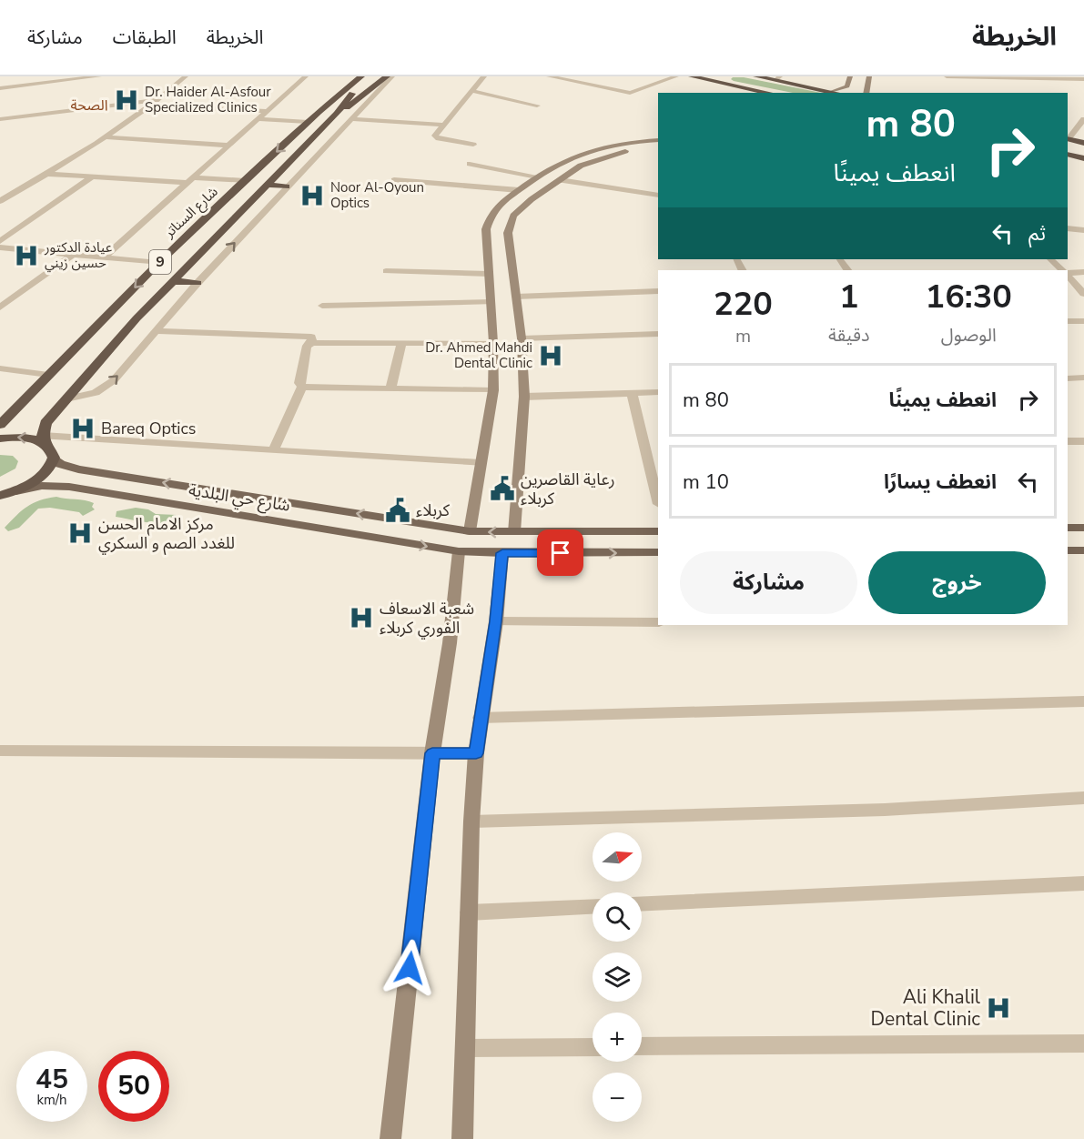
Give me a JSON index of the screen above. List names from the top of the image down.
{
  "streets": {
    "highway": ["شارع السناتر", "9"],
    "main road": ["شارع حي البلدية"]
  },
  "crossings": [
    ["شارع السناتر", "9"]
  ],
  "districts": ["الصحة"],
  "places": {
    "hospital": [
      "Dr. Haider Al-Asfour Specialized Clinics",
      "Noor Al-Oyoun Optics",
      "عيادة الدكتور حسين زيني",
      "Dr. Ahmed Mahdi Dental Clinic",
      "Bareq Optics",
      "مركز الامام الحسن للغدد الصم و السكري",
      "شعبة الاسعاف الفوري كربلاء",
      "Ali Khalil Dental Clinic"
    ],
    "public building": ["رعاية القاصرين كربلاء", "كربلاء"]
  },
  "north": "right",
  "page": {
    "header": "الخريطة",
    "nav": ["الخريطة", "الطبقات", "مشاركة"],
    "turn": ["80 m", "انعطف يمينًا"],
    "then": "ثم",
    "eta": [
      "16:30",
      "الوصول",
      "1",
      "دقيقة",
      "220",
      "m"
    ],
    "list": [
      {
        "name": "انعطف يمينًا",
        "value": "80 m"
      },
      {
        "name": "انعطف يسارًا",
        "value": "10 m"
      }
    ],
    "buttons": ["خروج", "مشاركة"],
    "map_buttons": ["+", "−"],
    "speed": "45 km/h",
    "limit": "50"
  }
}
